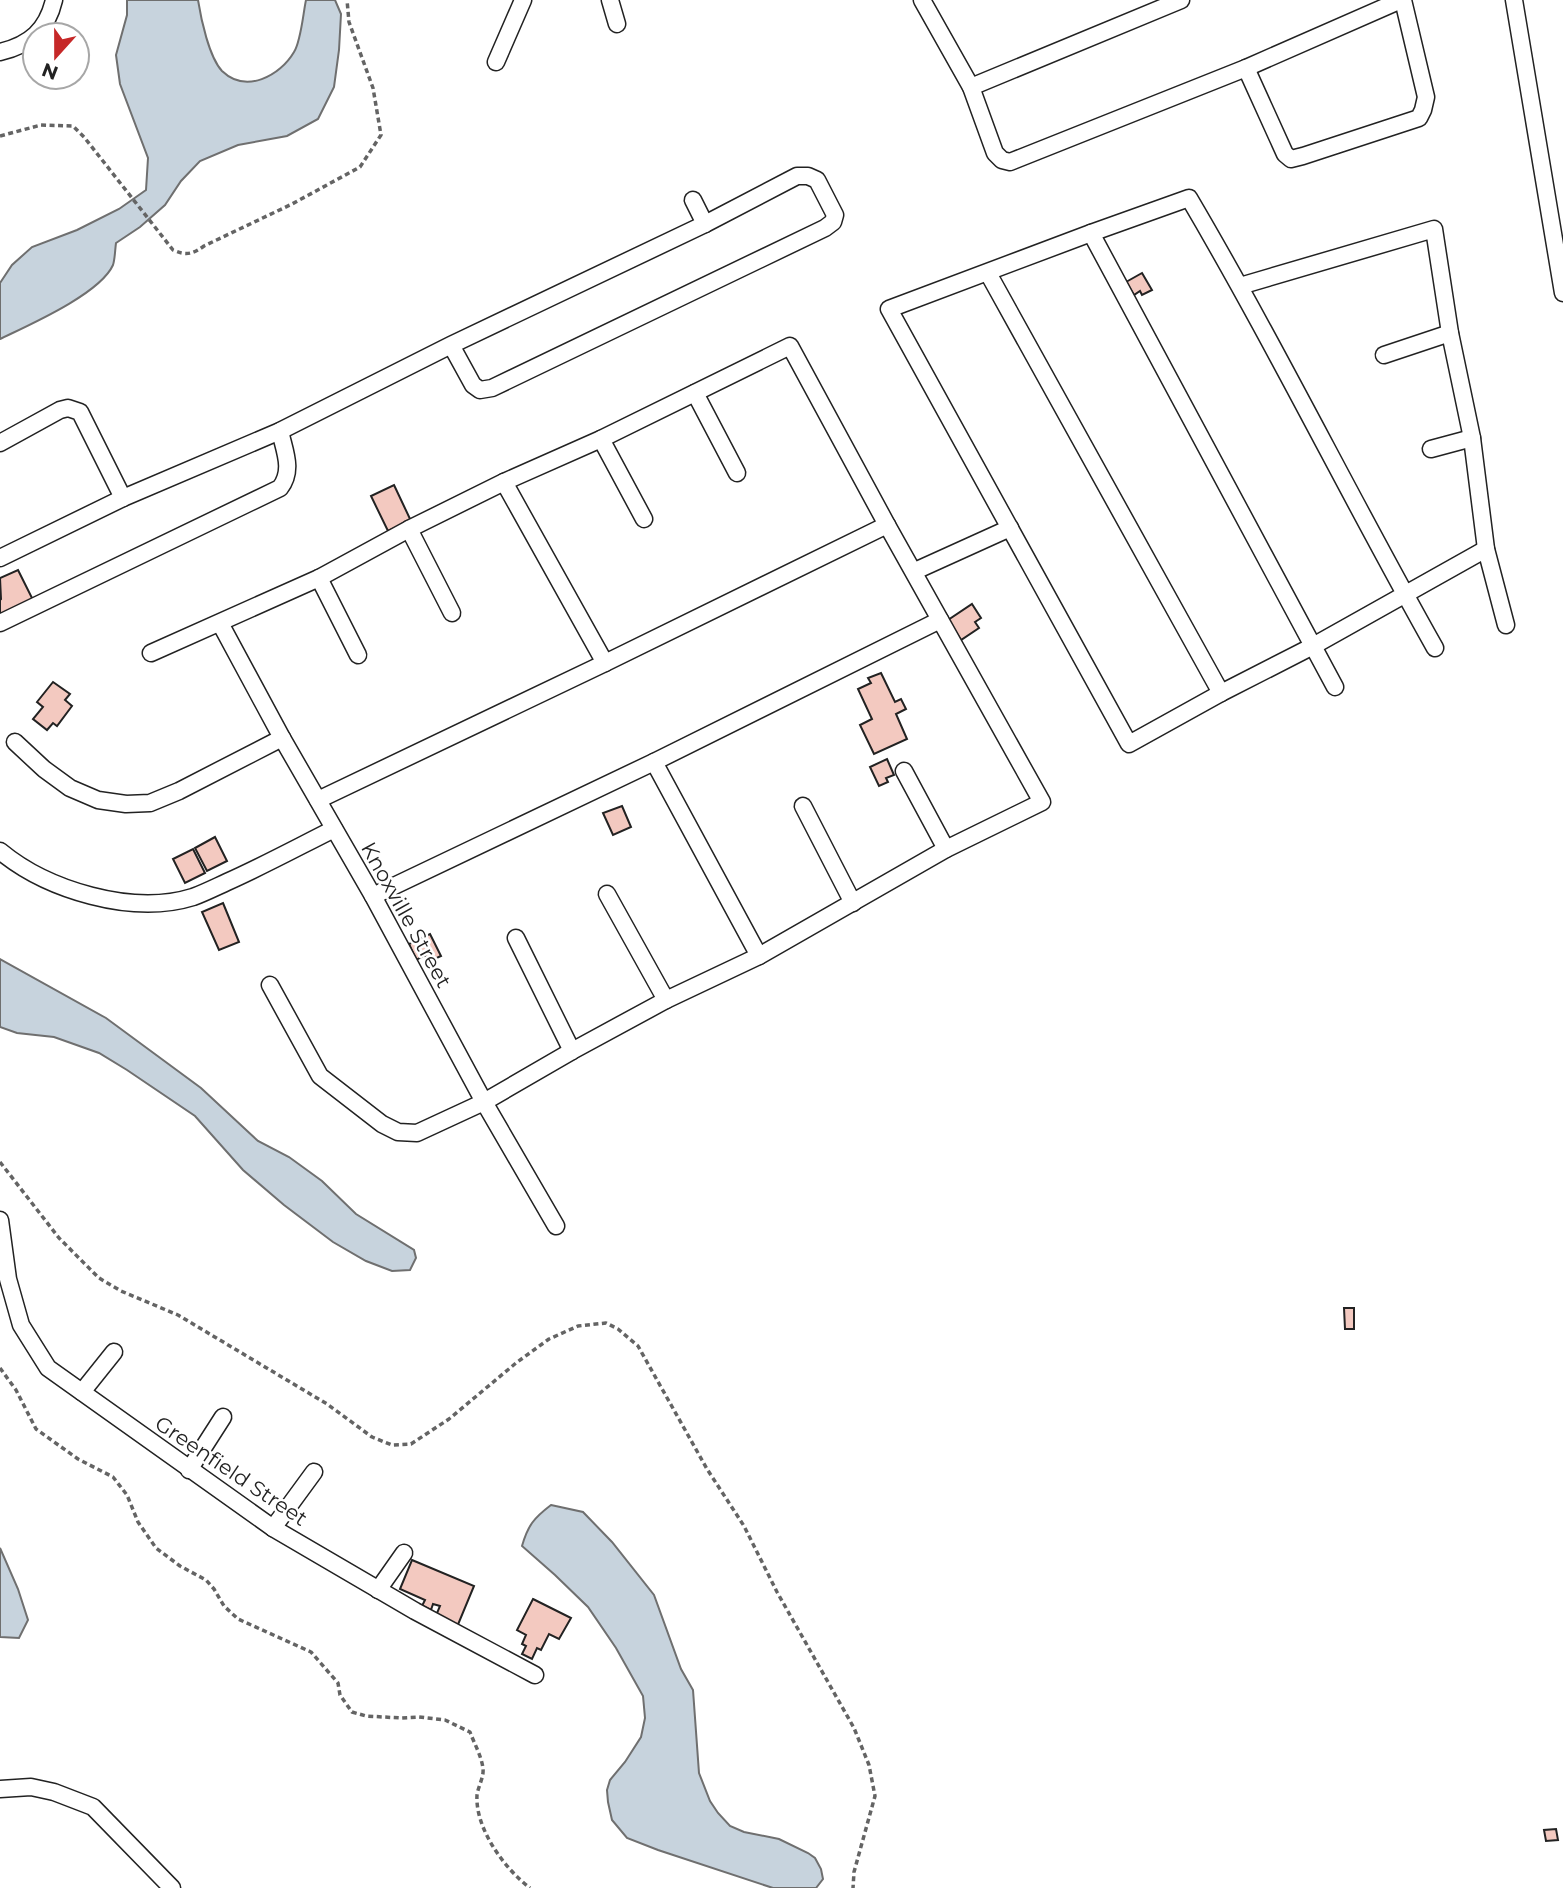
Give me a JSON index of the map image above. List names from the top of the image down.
{
  "streets": {
    "street": ["Knoxville Street", "Greenfield Street"]
  },
  "north": "bottom"
}
